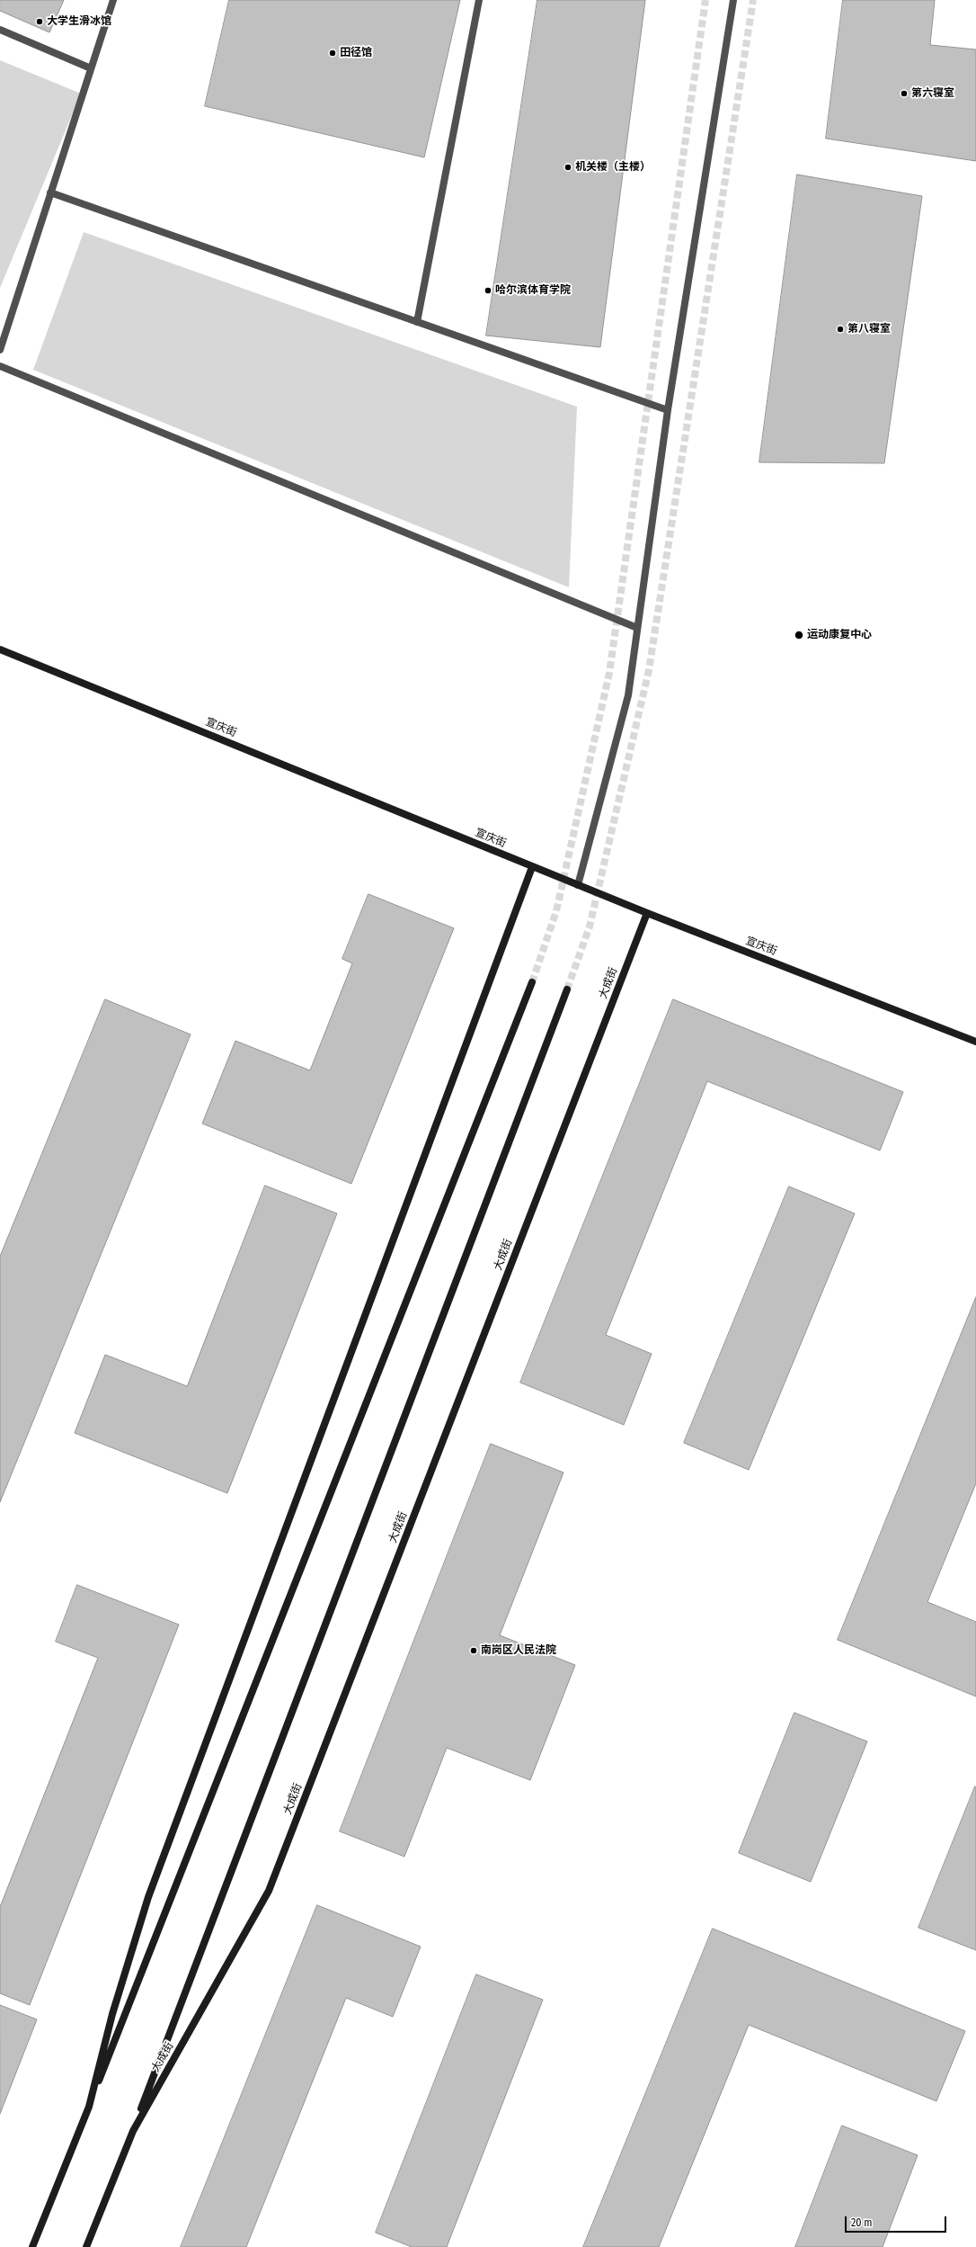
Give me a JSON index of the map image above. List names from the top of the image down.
{
  "streets": {
    "main road": ["宣庆街", "大成街"]
  },
  "crossings": [
    ["宣庆街", "大成街"]
  ],
  "places": [
    "大学生滑冰馆",
    "田径馆",
    "第六寝室",
    "机关楼（主楼）",
    "哈尔滨体育学院",
    "第八寝室",
    "运动康复中心",
    "南岗区人民法院"
  ],
  "scale_bar": "20 m"
}
